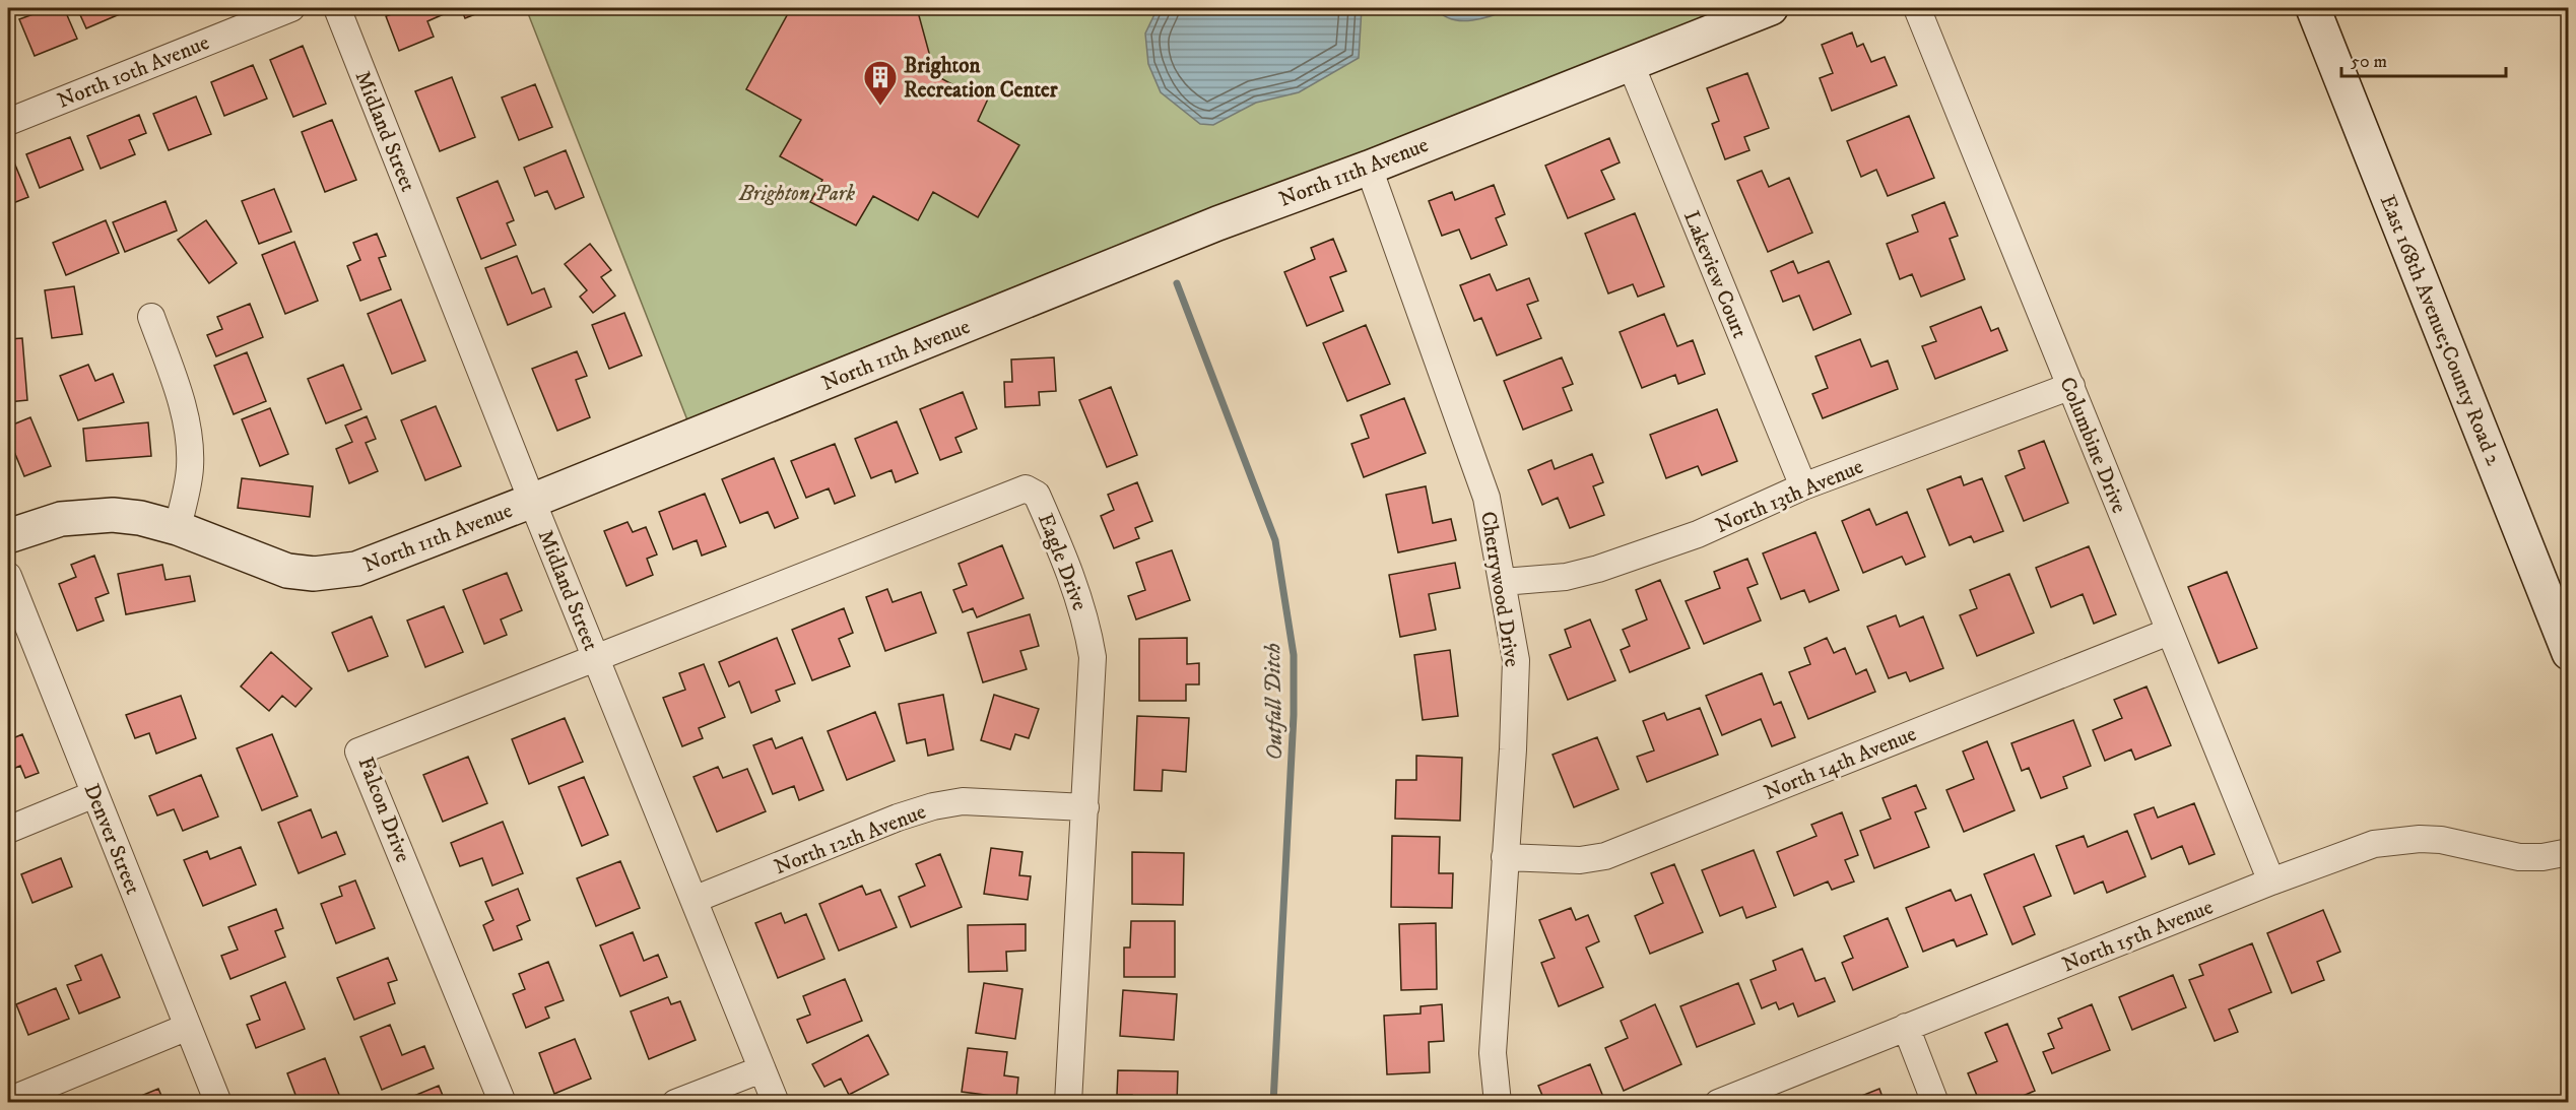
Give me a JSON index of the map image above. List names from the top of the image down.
{
  "streets": {
    "street": [
      "North 10th Avenue",
      "Midland Street",
      "North 11th Avenue",
      "Lakeview Court",
      "East 168th Avenue;County Road 2",
      "Columbine Drive",
      "North 13th Avenue",
      "Eagle Drive",
      "Cherrywood Drive",
      "North 14th Avenue",
      "Falcon Drive",
      "Denver Street",
      "North 12th Avenue",
      "North 15th Avenue"
    ]
  },
  "crossings": [
    ["Midland Street", "North 11th Avenue"],
    ["Midland Street", "Eagle Drive"],
    ["Midland Street", "Falcon Drive"],
    ["Midland Street", "North 12th Avenue"],
    ["North 11th Avenue", "Lakeview Court"],
    ["North 11th Avenue", "Cherrywood Drive"],
    ["Lakeview Court", "North 13th Avenue"],
    ["Columbine Drive", "North 13th Avenue"],
    ["Columbine Drive", "North 14th Avenue"],
    ["Columbine Drive", "North 15th Avenue"],
    ["North 13th Avenue", "Cherrywood Drive"],
    ["Eagle Drive", "Falcon Drive"],
    ["Eagle Drive", "North 12th Avenue"],
    ["Cherrywood Drive", "North 14th Avenue"]
  ],
  "water": ["Outfall Ditch"],
  "parks": ["Brighton Park"],
  "places": {
    "building": ["Brighton Recreation Center"]
  },
  "scale_bar": "50 m"
}
